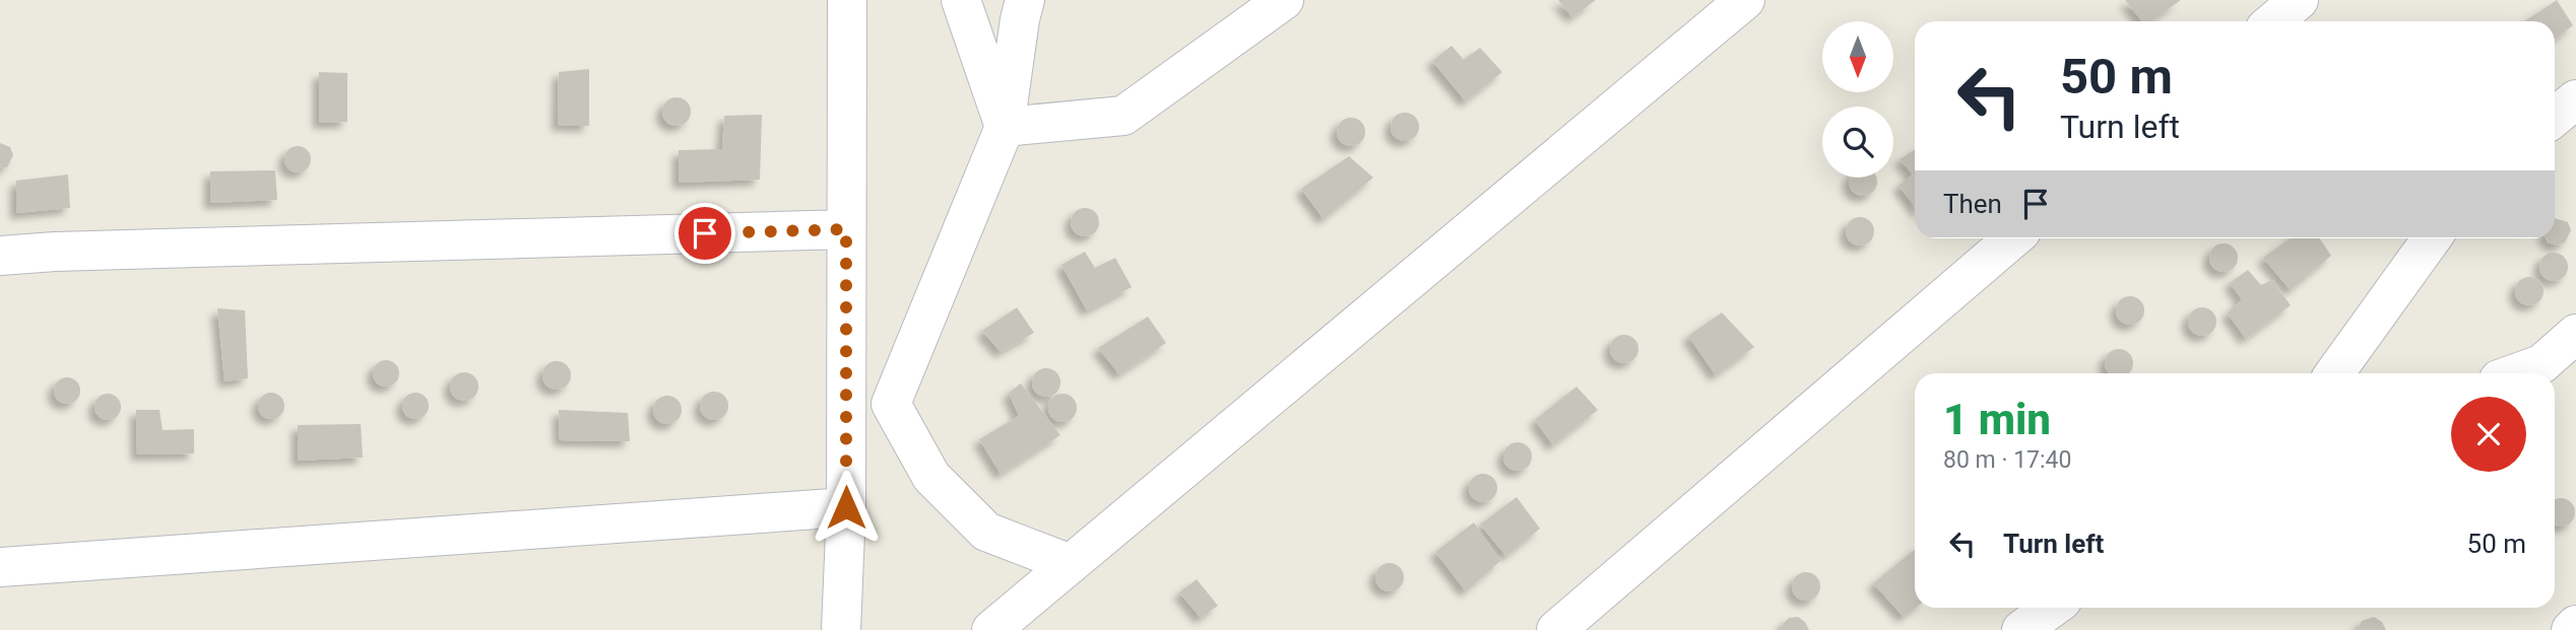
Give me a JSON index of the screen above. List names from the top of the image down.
{
  "north": "bottom",
  "page": {
    "turn": ["50 m", "Turn left"],
    "then": "Then",
    "heading": ["1 min", "80 m · 17:40"],
    "list": [
      {
        "name": "Turn left",
        "value": "50 m"
      }
    ]
  }
}
